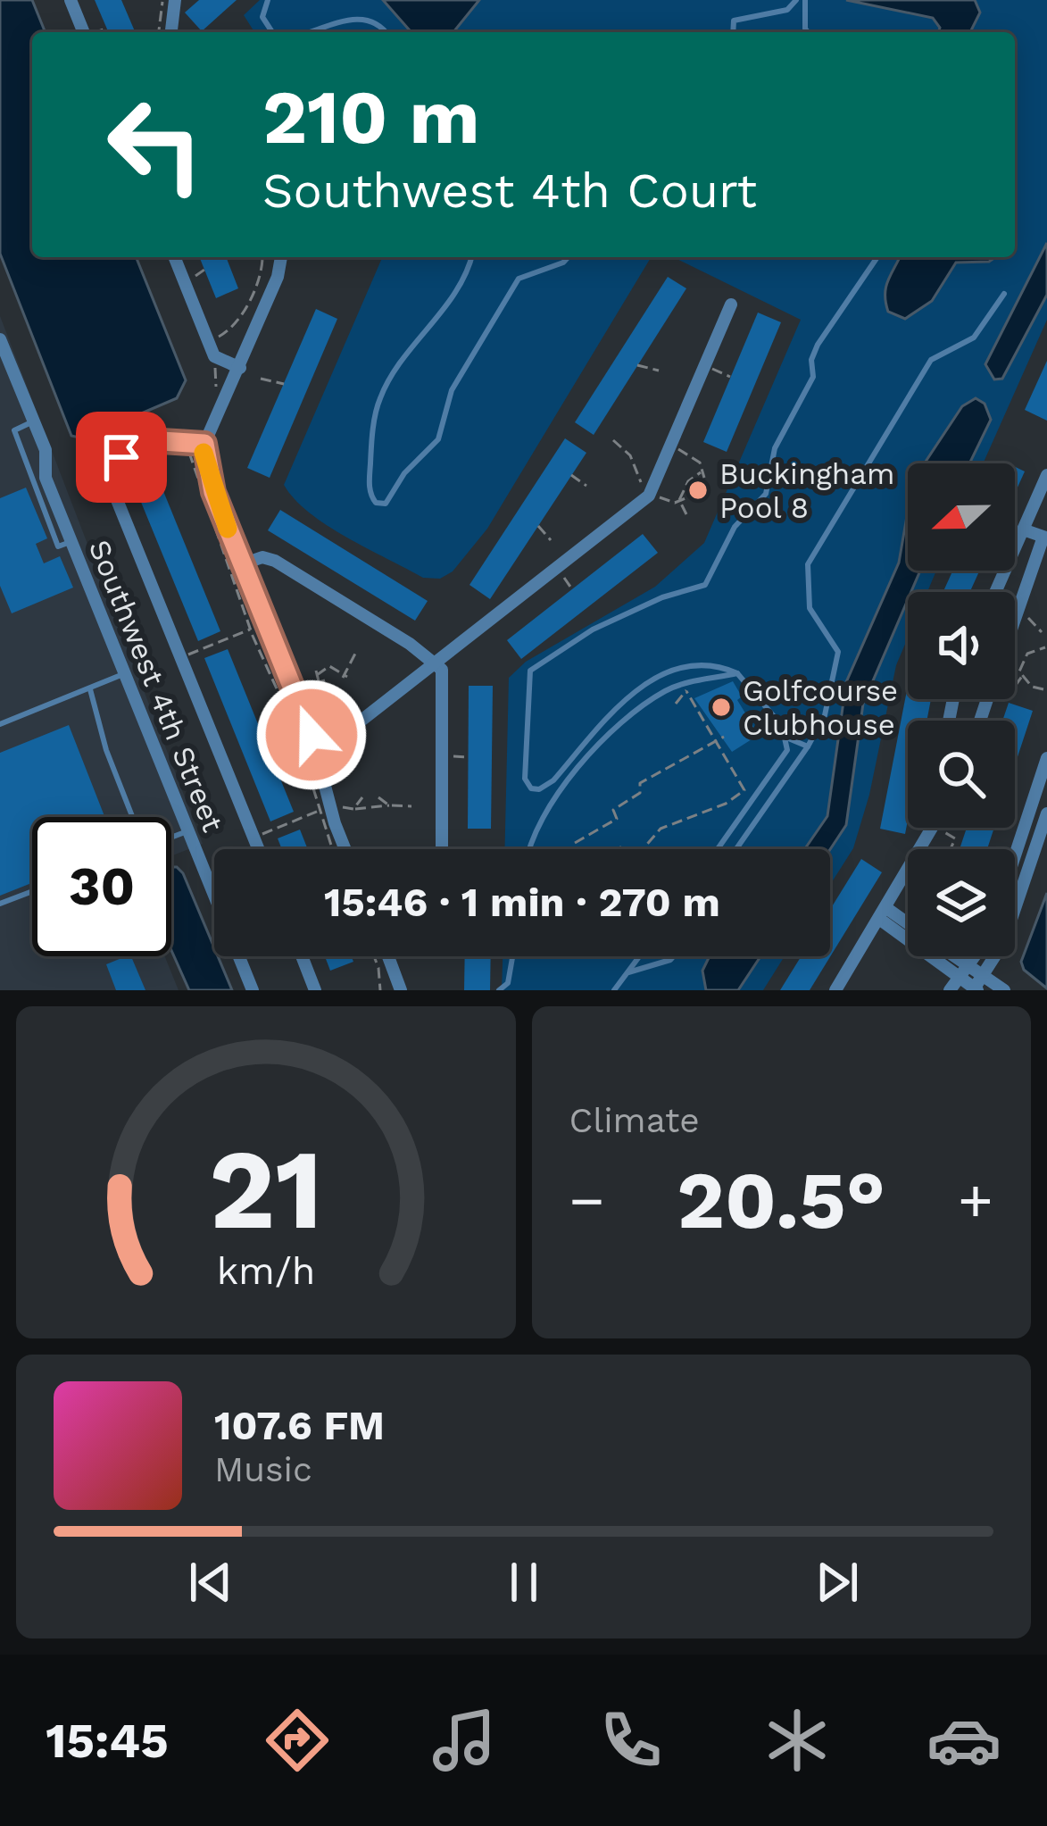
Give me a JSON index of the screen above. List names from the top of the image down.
{
  "streets": {
    "street": ["Southwest 4th Street"]
  },
  "places": ["Buckingham Pool 8", "Golfcourse Clubhouse"],
  "north": "left",
  "page": {
    "turn": ["210 m", "Southwest 4th Court"],
    "limit": "30",
    "trip": "15:46 · 1 min · 270 m",
    "tile": "Climate",
    "heat": ["−", "20.5°", "+"],
    "song": ["107.6 FM", "Music"],
    "tabs": "15:45",
    "gauge": ["21", "km/h"]
  }
}
